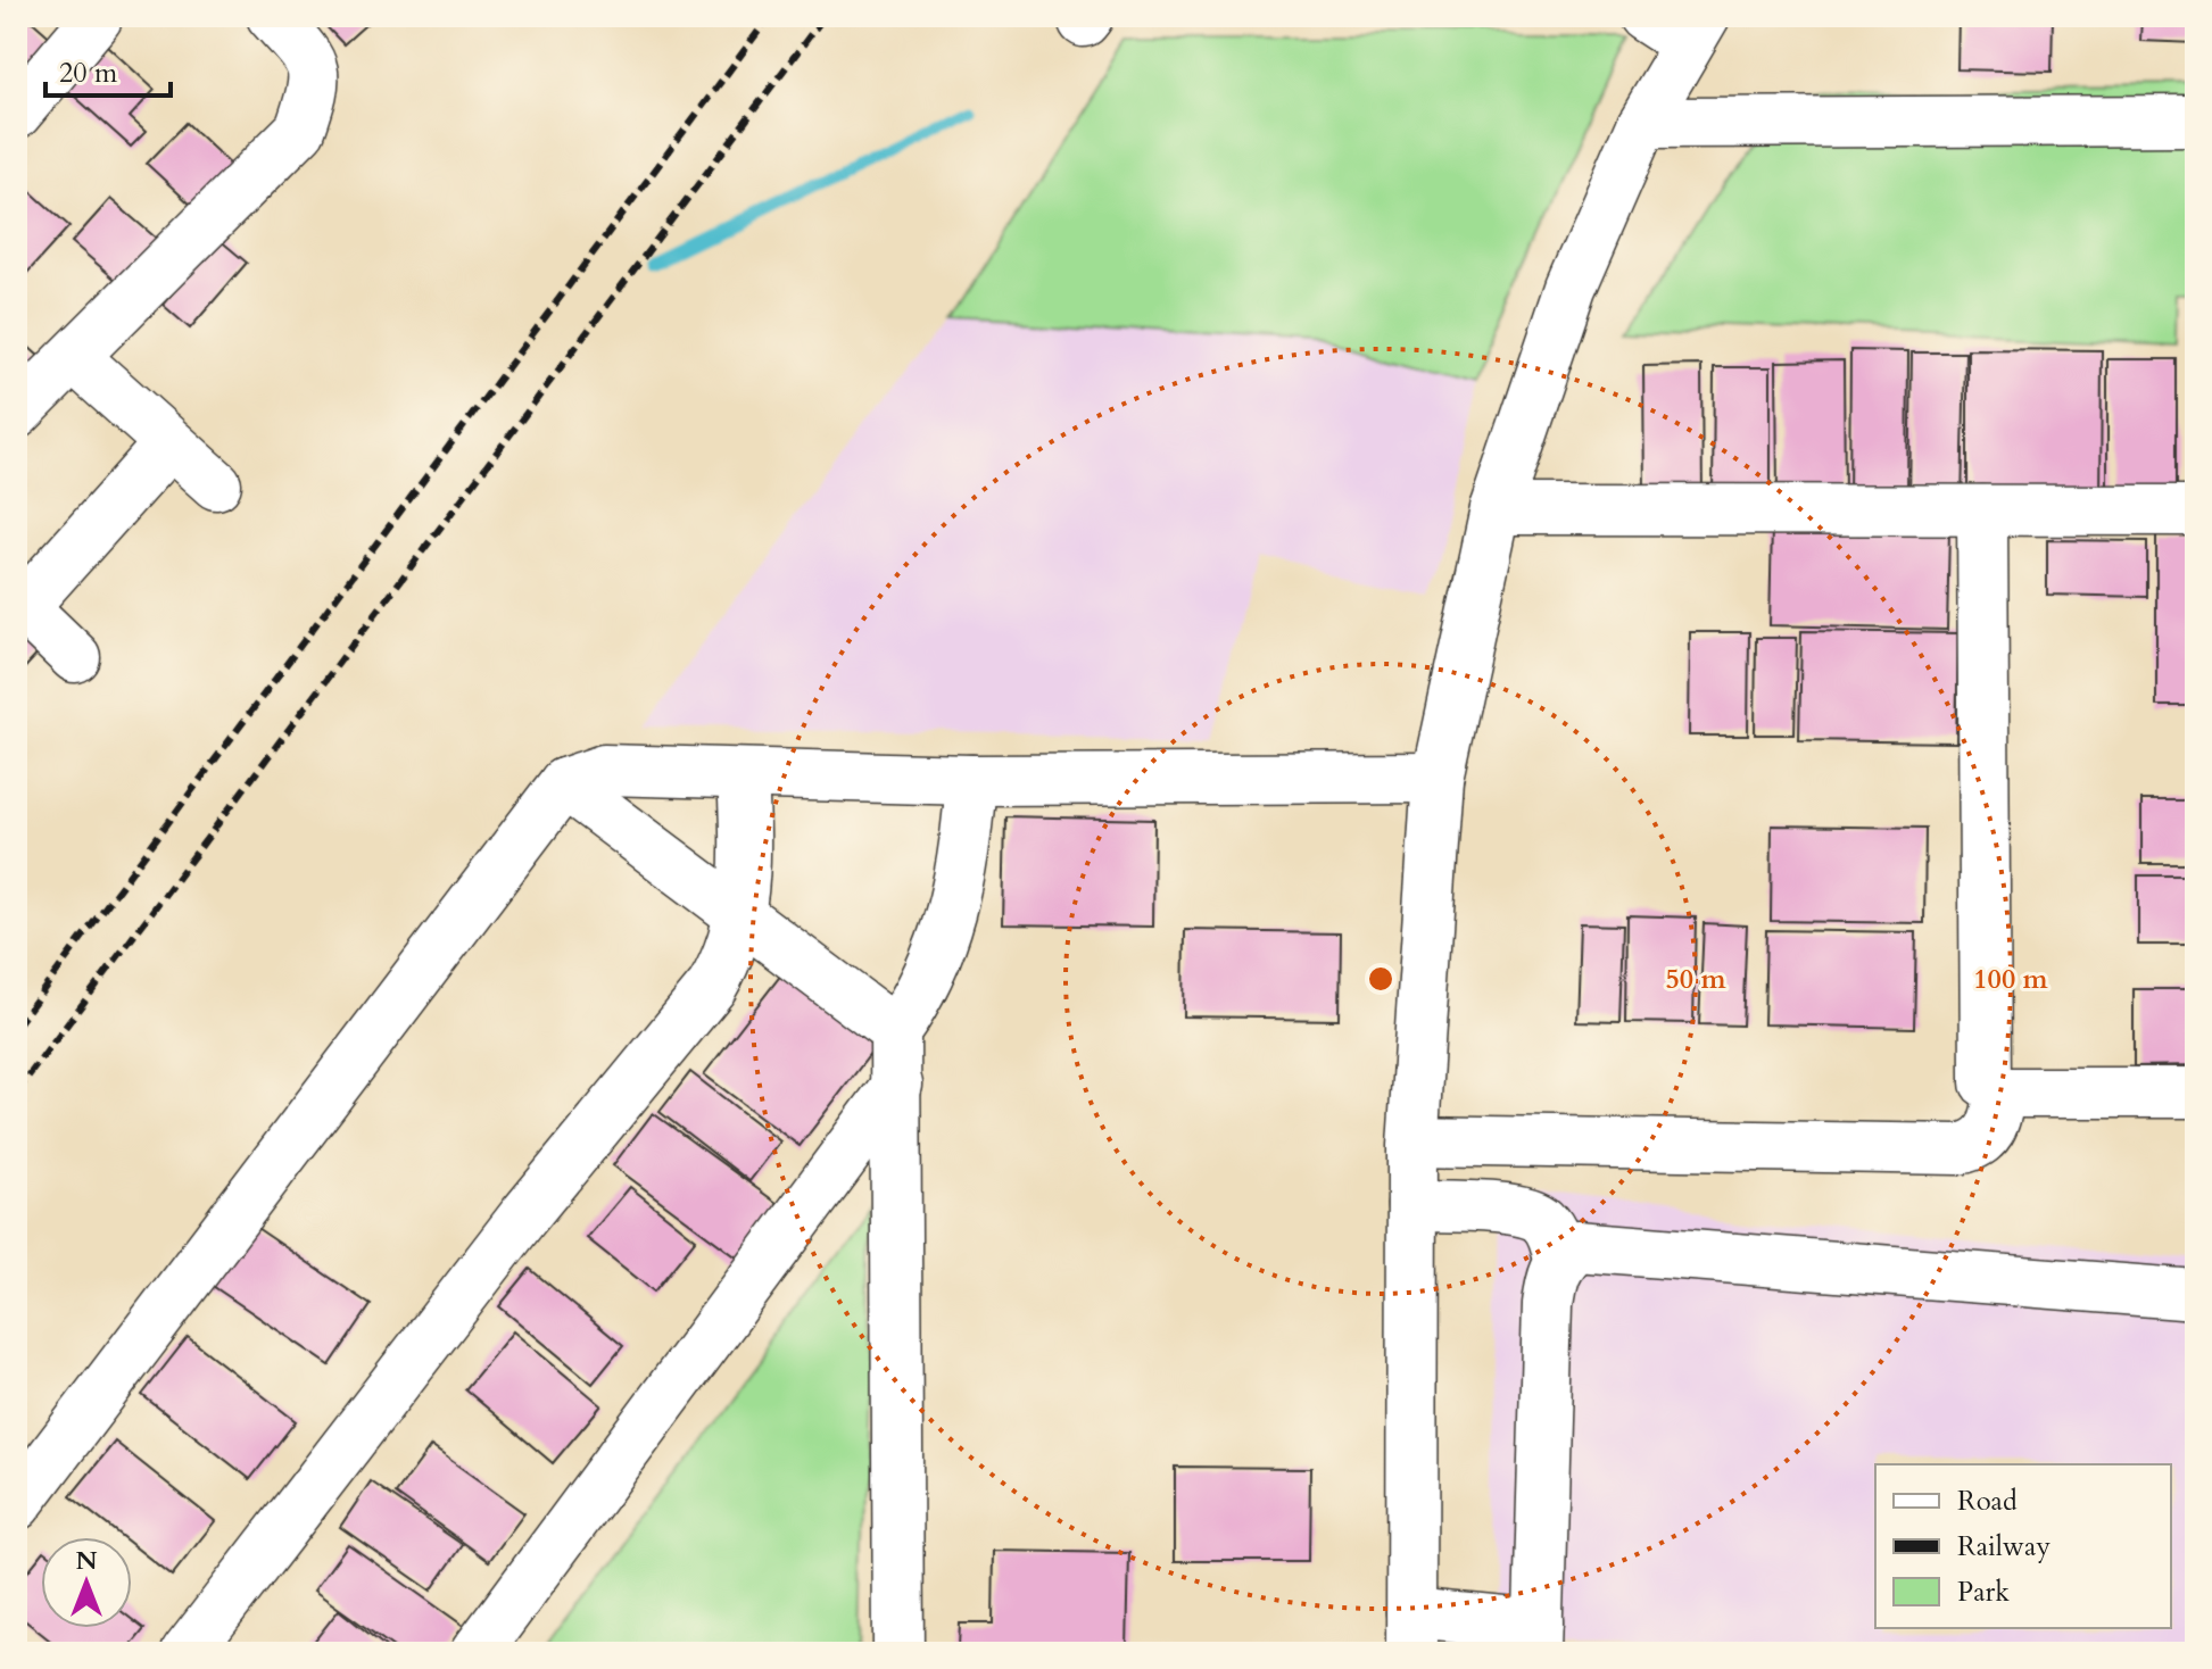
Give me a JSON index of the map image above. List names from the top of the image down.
{
  "legend": ["Road", "Railway", "Park"],
  "scale_bar": "20 m",
  "north": "top",
  "rings": ["50 m", "100 m"]
}
